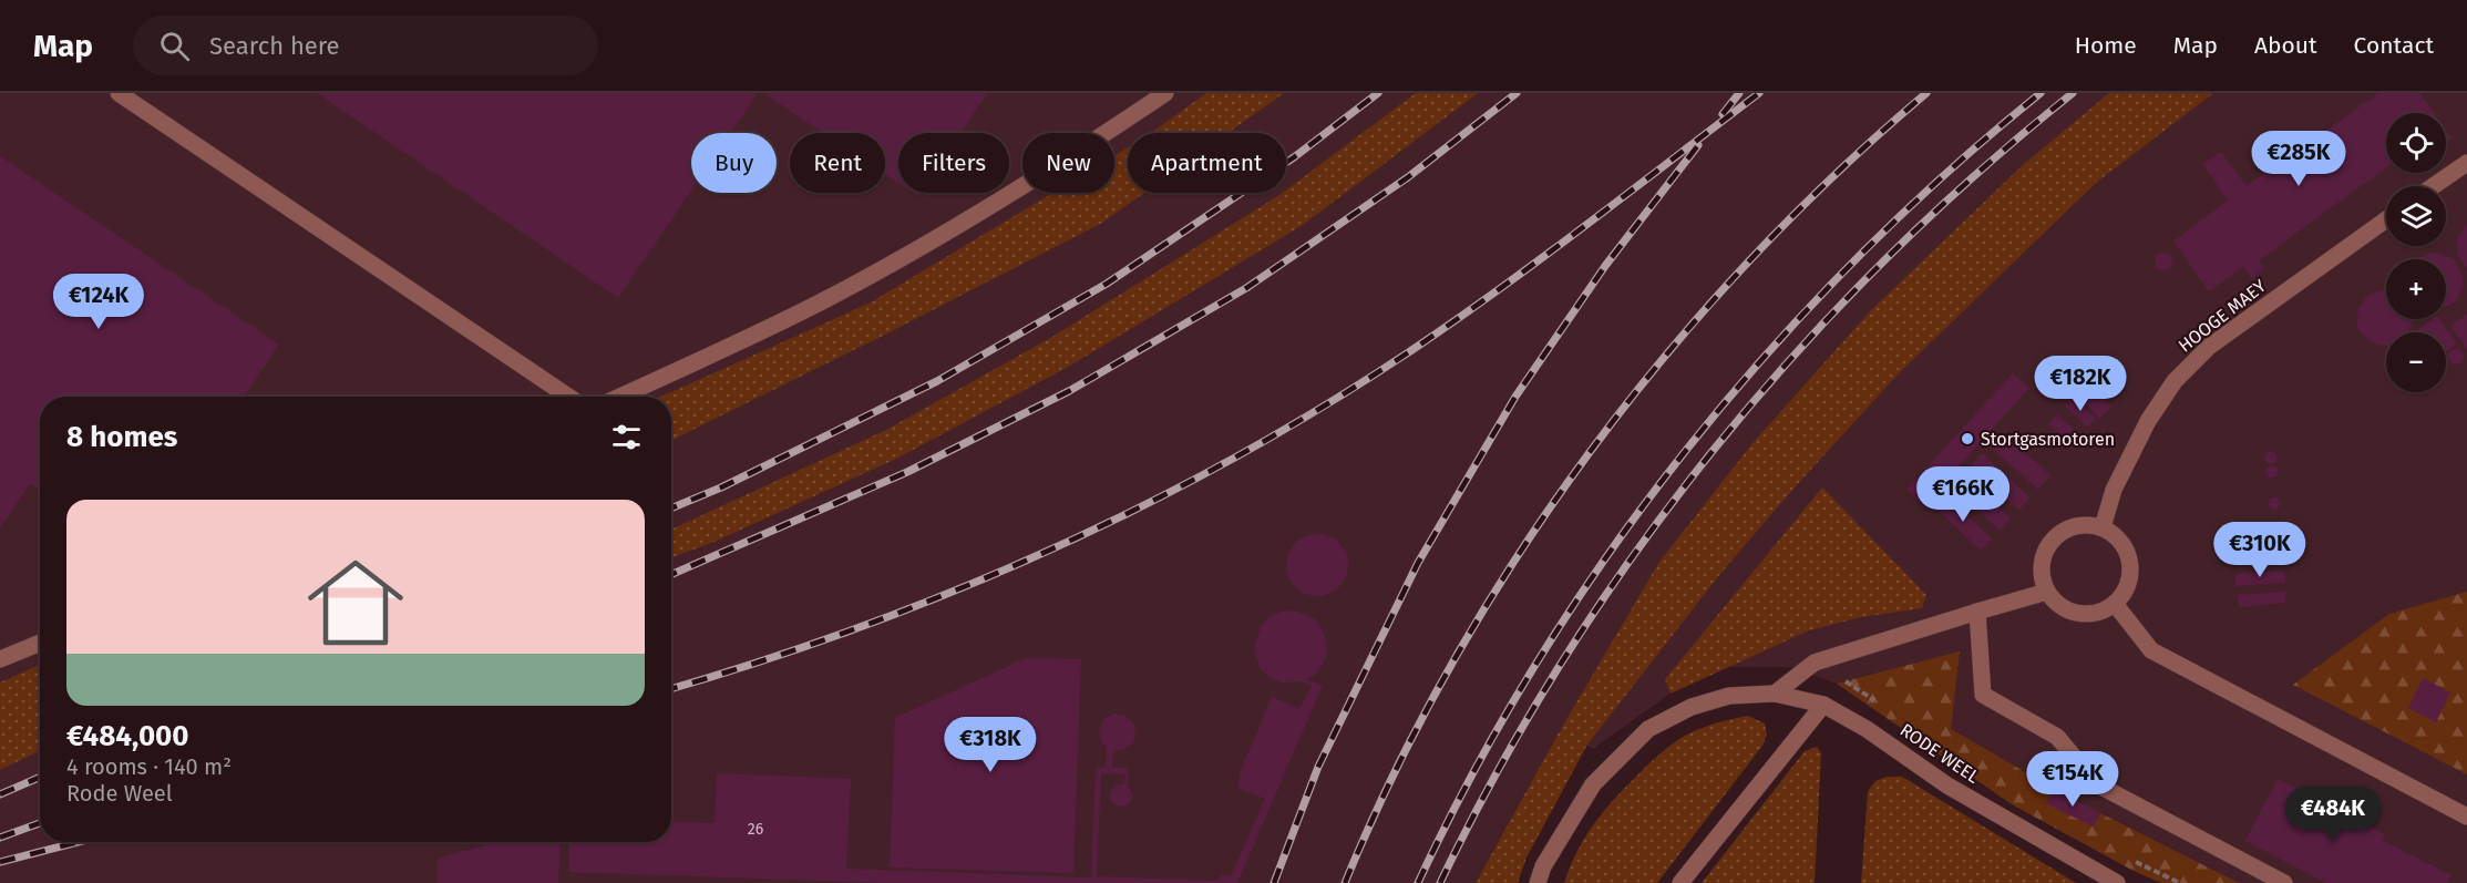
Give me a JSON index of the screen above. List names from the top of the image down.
{
  "streets": {
    "street": ["HOOGE MAEY", "RODE WEEL"]
  },
  "places": ["Stortgasmotoren"],
  "house_numbers": ["26"],
  "page": {
    "header": "Map",
    "search": "Search here",
    "nav": [
      "Home",
      "Map",
      "About",
      "Contact"
    ],
    "map_buttons": ["+", "−"],
    "price": [
      "€285K",
      "€124K",
      "€182K",
      "€166K",
      "€310K",
      "€318K",
      "€154K",
      "€484K"
    ],
    "chip": [
      "Buy",
      "Rent",
      "Filters",
      "New",
      "Apartment"
    ],
    "heading": "8 homes",
    "list": [
      {
        "name": "€484,000",
        "note": "4 rooms · 140 m² · Rode Weel"
      }
    ]
  }
}
